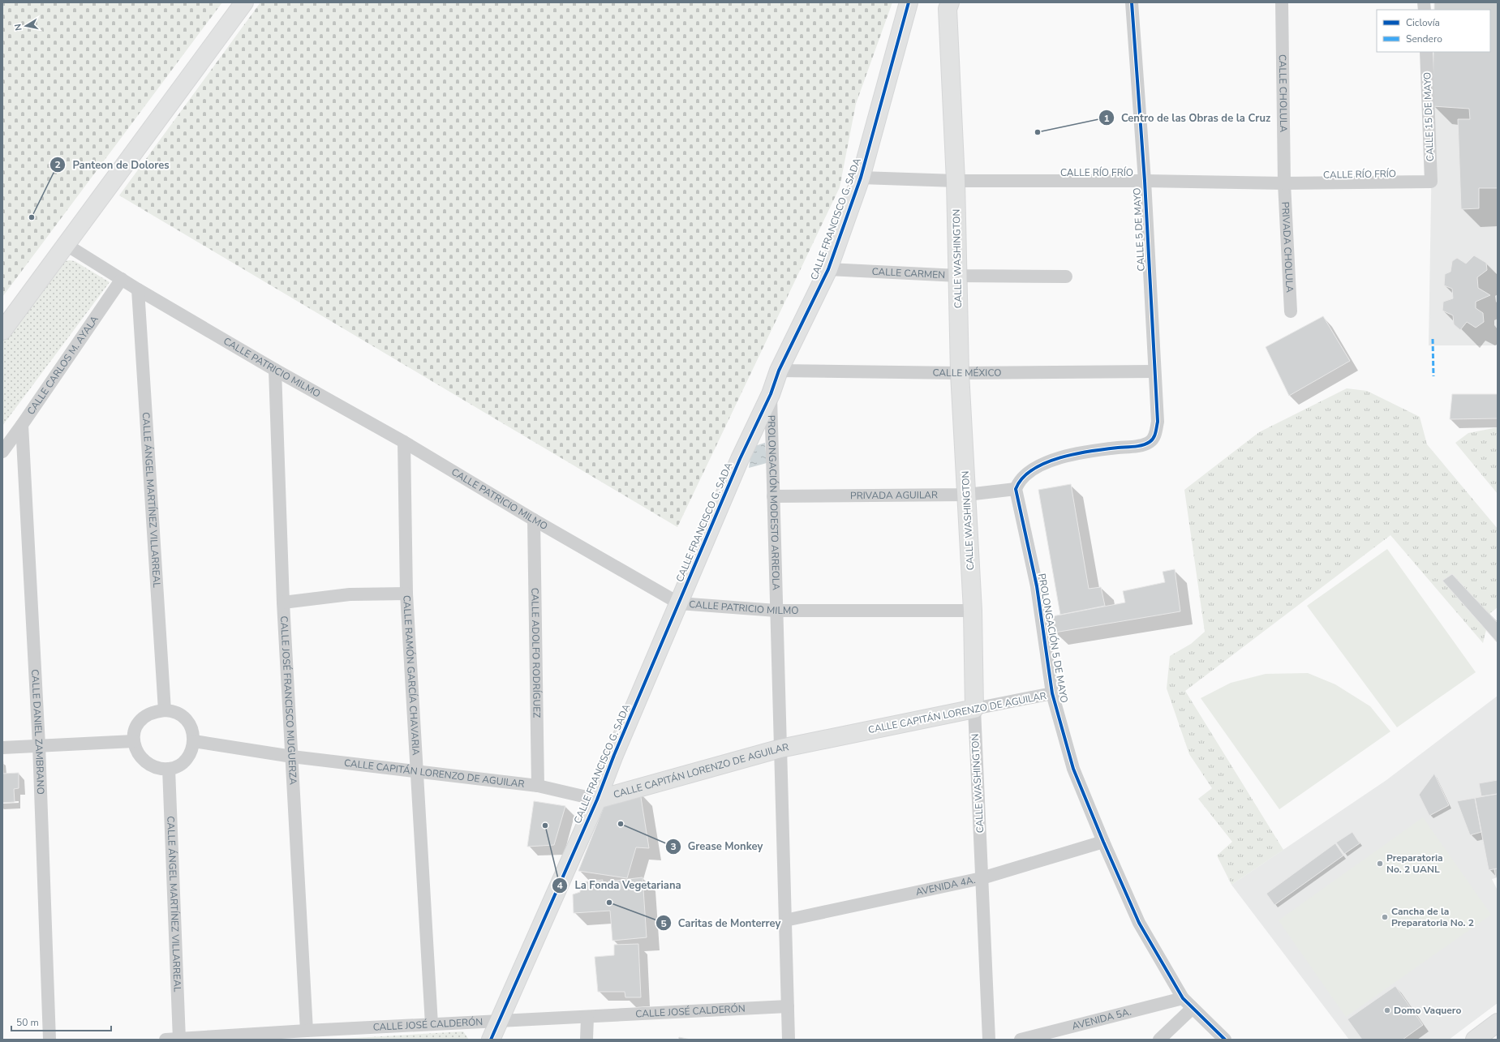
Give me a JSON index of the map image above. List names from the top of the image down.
{
  "streets": {
    "street": [
      "CALLE CHOLULA",
      "CALLE 15 DE MAYO",
      "CALLE RÍO FRÍO",
      "CALLE FRANCISCO G. SADA",
      "CALLE 5 DE MAYO",
      "PRIVADA CHOLULA",
      "CALLE WASHINGTON",
      "CALLE CARMEN",
      "CALLE CARLOS M. AYALA",
      "CALLE PATRICIO MILMO",
      "CALLE MÉXICO",
      "PRIVADA AGUILAR",
      "CALLE ÁNGEL MARTÍNEZ VILLARREAL",
      "PROLONGACIÓN MODESTO ARREOLA",
      "PROLONGACIÓN 5 DE MAYO",
      "CALLE ADOLFO RODRÍGUEZ",
      "CALLE RAMÓN GARCÍA CHAVARIA",
      "CALLE JOSÉ FRANCISCO MUGUERZA",
      "CALLE CAPITÁN LORENZO DE AGUILAR",
      "CALLE DANIEL ZAMBRANO",
      "AVENIDA 4A.",
      "CALLE JOSÉ CALDERÓN",
      "AVENIDA 5A."
    ]
  },
  "crossings": [
    ["CALLE CHOLULA", "CALLE RÍO FRÍO"],
    ["CALLE CHOLULA", "PRIVADA CHOLULA"],
    ["CALLE 15 DE MAYO", "CALLE RÍO FRÍO"],
    ["CALLE RÍO FRÍO", "CALLE FRANCISCO G. SADA"],
    ["CALLE RÍO FRÍO", "CALLE 5 DE MAYO"],
    ["CALLE RÍO FRÍO", "PRIVADA CHOLULA"],
    ["CALLE RÍO FRÍO", "CALLE WASHINGTON"],
    ["CALLE FRANCISCO G. SADA", "CALLE CARMEN"],
    ["CALLE FRANCISCO G. SADA", "CALLE PATRICIO MILMO"],
    ["CALLE FRANCISCO G. SADA", "CALLE MÉXICO"],
    ["CALLE FRANCISCO G. SADA", "PROLONGACIÓN MODESTO ARREOLA"],
    ["CALLE FRANCISCO G. SADA", "CALLE CAPITÁN LORENZO DE AGUILAR"],
    ["CALLE FRANCISCO G. SADA", "CALLE JOSÉ CALDERÓN"],
    ["CALLE 5 DE MAYO", "CALLE MÉXICO"],
    ["CALLE 5 DE MAYO", "PRIVADA AGUILAR"],
    ["CALLE 5 DE MAYO", "PROLONGACIÓN 5 DE MAYO"],
    ["CALLE WASHINGTON", "CALLE CARMEN"],
    ["CALLE WASHINGTON", "CALLE PATRICIO MILMO"],
    ["CALLE WASHINGTON", "CALLE MÉXICO"],
    ["CALLE WASHINGTON", "PRIVADA AGUILAR"],
    ["CALLE WASHINGTON", "CALLE CAPITÁN LORENZO DE AGUILAR"],
    ["CALLE WASHINGTON", "AVENIDA 4A."],
    ["CALLE CARLOS M. AYALA", "CALLE PATRICIO MILMO"],
    ["CALLE CARLOS M. AYALA", "CALLE DANIEL ZAMBRANO"],
    ["CALLE PATRICIO MILMO", "CALLE ÁNGEL MARTÍNEZ VILLARREAL"],
    ["CALLE PATRICIO MILMO", "PROLONGACIÓN MODESTO ARREOLA"],
    ["CALLE PATRICIO MILMO", "CALLE ADOLFO RODRÍGUEZ"],
    ["CALLE PATRICIO MILMO", "CALLE RAMÓN GARCÍA CHAVARIA"],
    ["CALLE PATRICIO MILMO", "CALLE JOSÉ FRANCISCO MUGUERZA"],
    ["PRIVADA AGUILAR", "PROLONGACIÓN MODESTO ARREOLA"],
    ["PRIVADA AGUILAR", "PROLONGACIÓN 5 DE MAYO"],
    ["CALLE ÁNGEL MARTÍNEZ VILLARREAL", "CALLE CAPITÁN LORENZO DE AGUILAR"],
    ["CALLE ÁNGEL MARTÍNEZ VILLARREAL", "CALLE JOSÉ CALDERÓN"],
    ["PROLONGACIÓN MODESTO ARREOLA", "CALLE CAPITÁN LORENZO DE AGUILAR"],
    ["PROLONGACIÓN MODESTO ARREOLA", "AVENIDA 4A."],
    ["PROLONGACIÓN MODESTO ARREOLA", "CALLE JOSÉ CALDERÓN"],
    ["PROLONGACIÓN 5 DE MAYO", "CALLE CAPITÁN LORENZO DE AGUILAR"],
    ["PROLONGACIÓN 5 DE MAYO", "AVENIDA 4A."],
    ["PROLONGACIÓN 5 DE MAYO", "AVENIDA 5A."],
    ["CALLE ADOLFO RODRÍGUEZ", "CALLE CAPITÁN LORENZO DE AGUILAR"],
    ["CALLE RAMÓN GARCÍA CHAVARIA", "CALLE CAPITÁN LORENZO DE AGUILAR"],
    ["CALLE RAMÓN GARCÍA CHAVARIA", "CALLE JOSÉ CALDERÓN"],
    ["CALLE JOSÉ FRANCISCO MUGUERZA", "CALLE CAPITÁN LORENZO DE AGUILAR"],
    ["CALLE JOSÉ FRANCISCO MUGUERZA", "CALLE JOSÉ CALDERÓN"]
  ],
  "places": [
    "Centro de las Obras de la Cruz",
    "Panteon de Dolores",
    "Grease Monkey",
    "La Fonda Vegetariana",
    "Preparatoria No. 2 UANL",
    "Caritas de Monterrey",
    "Cancha de la Preparatoria No. 2",
    "Domo Vaquero"
  ],
  "legend": ["Ciclovía", "Sendero"],
  "scale_bar": "50 m",
  "north": "left"
}
